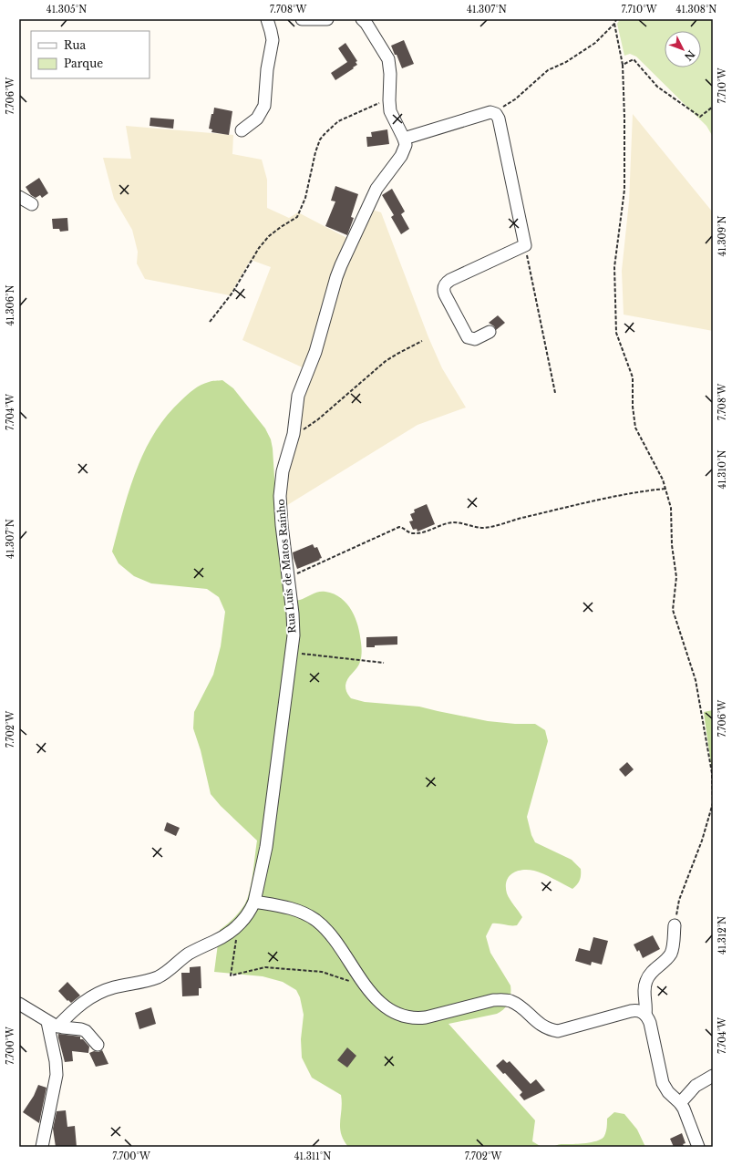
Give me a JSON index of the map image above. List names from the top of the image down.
{
  "streets": {
    "street": ["Rua Luís de Matos Raínho"]
  },
  "legend": ["Rua", "Parque"],
  "north": "bottom right",
  "coordinates": [
    "41.305°N",
    "7.708°W",
    "41.307°N",
    "7.710°W",
    "41.308°N",
    "7.706°W",
    "41.309°N",
    "41.306°N",
    "7.704°W",
    "41.310°N",
    "7.702°W",
    "41.312°N",
    "7.700°W",
    "41.311°N"
  ]
}
